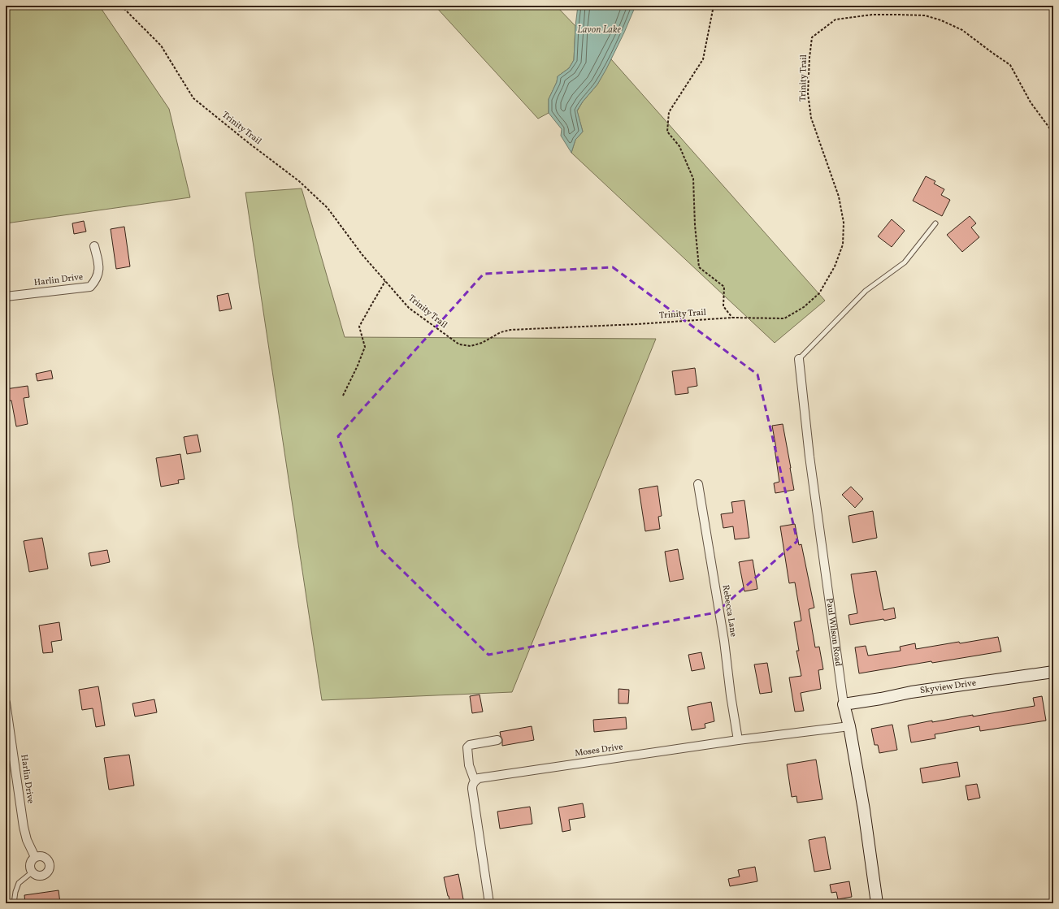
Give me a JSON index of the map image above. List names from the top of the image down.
{
  "streets": {
    "street": [
      "Harlin Drive",
      "Rebecca Lane",
      "Paul Wilson Road",
      "Skyview Drive",
      "Moses Drive"
    ],
    "path": ["Trinity Trail"]
  },
  "crossings": [
    ["Rebecca Lane", "Moses Drive"],
    ["Paul Wilson Road", "Skyview Drive"],
    ["Paul Wilson Road", "Moses Drive"]
  ],
  "water": ["Lavon Lake"]
}
